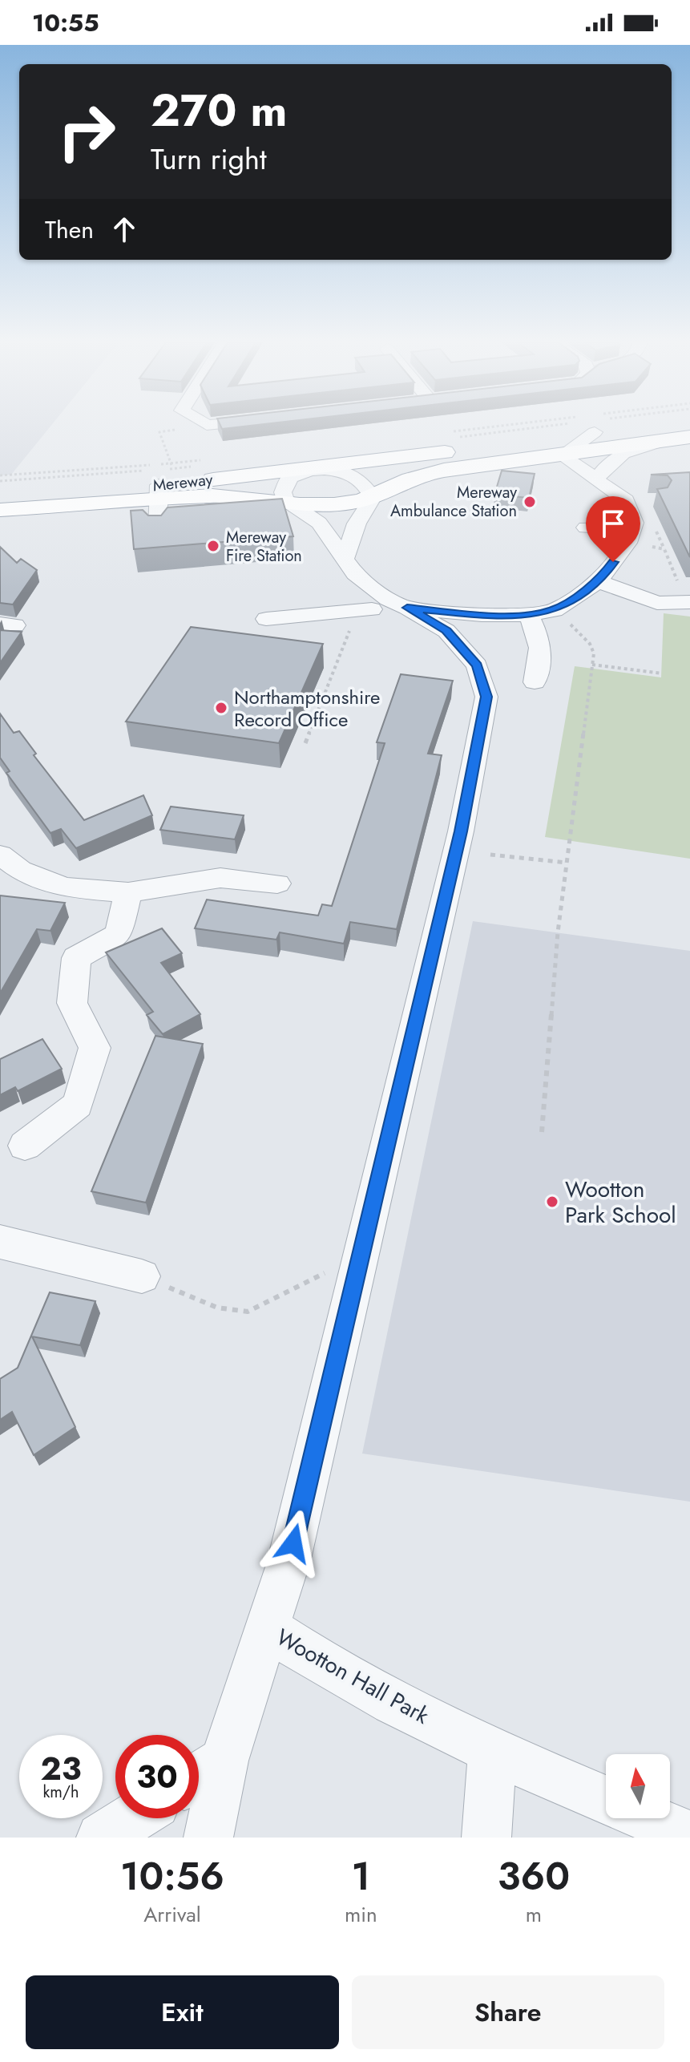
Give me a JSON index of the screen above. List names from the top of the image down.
{
  "streets": {
    "highway": ["Mereway"],
    "street": ["Wootton Hall Park"]
  },
  "crossings": [
    ["Mereway", "Wootton Hall Park"]
  ],
  "places": [
    "Mereway Ambulance Station",
    "Mereway Fire Station",
    "Northamptonshire Record Office",
    "Wootton Park School"
  ],
  "north": "top",
  "page": {
    "status": "10:55",
    "turn": ["270 m", "Turn right"],
    "then": "Then",
    "speed": "23 km/h",
    "limit": "30",
    "eta": [
      "10:56",
      "Arrival",
      "1",
      "min",
      "360",
      "m"
    ],
    "buttons": ["Exit", "Share"]
  }
}
